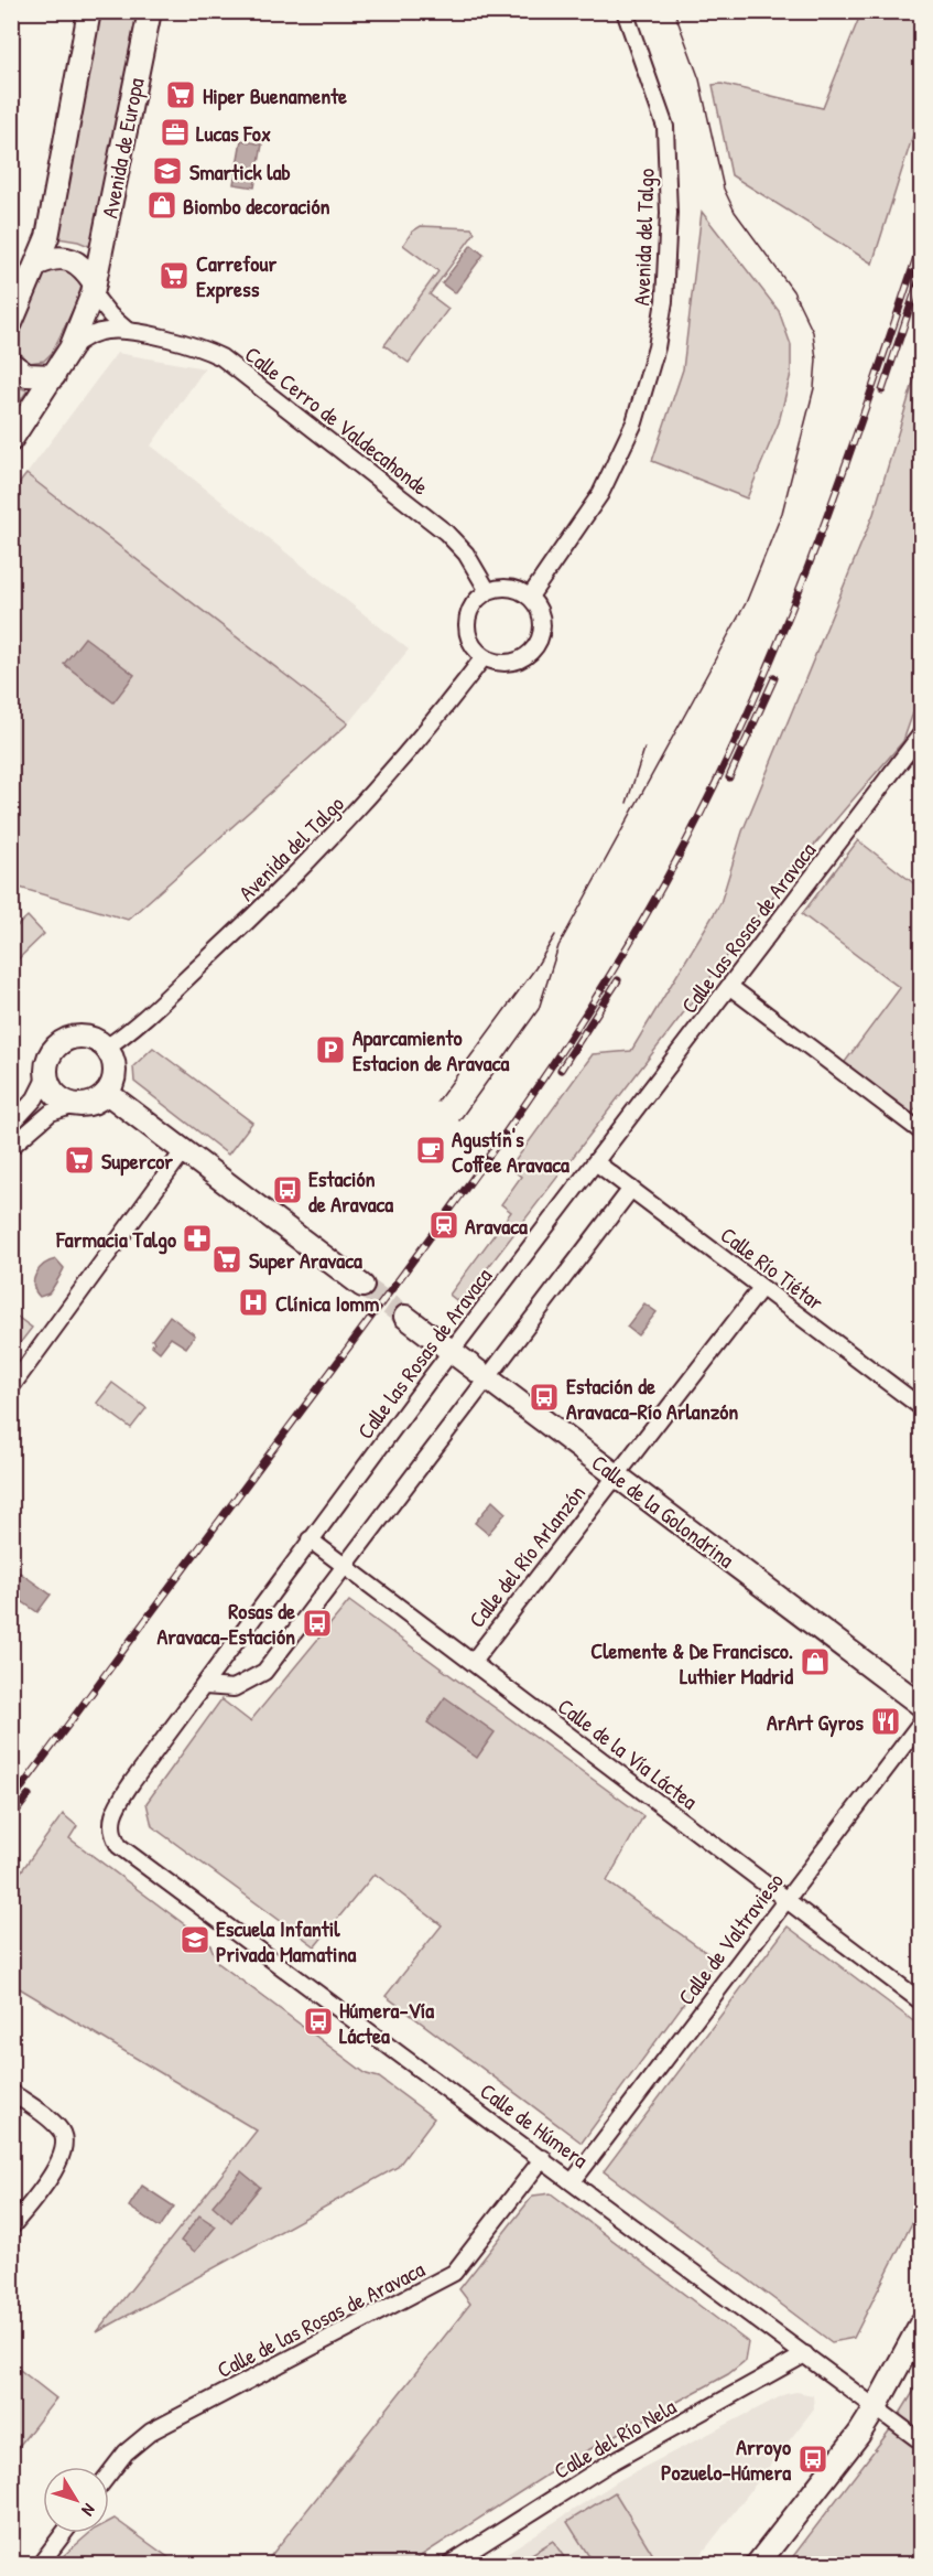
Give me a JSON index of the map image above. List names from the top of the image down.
{
  "streets": {
    "street": [
      "Avenida de Europa",
      "Avenida del Talgo",
      "Calle Cerro de Valdecahonde",
      "Calle las Rosas de Aravaca",
      "Calle Río Tiétar",
      "Calle de la Golondrina",
      "Calle del Río Arlanzón",
      "Calle de la Vía Láctea",
      "Calle de Valtravieso",
      "Calle de Húmera",
      "Calle de las Rosas de Aravaca",
      "Calle del Río Nela"
    ]
  },
  "crossings": [
    ["Avenida de Europa", "Calle Cerro de Valdecahonde"],
    ["Avenida del Talgo", "Calle Cerro de Valdecahonde"],
    ["Calle las Rosas de Aravaca", "Calle Río Tiétar"],
    ["Calle las Rosas de Aravaca", "Calle de la Golondrina"],
    ["Calle las Rosas de Aravaca", "Calle de la Vía Láctea"],
    ["Calle las Rosas de Aravaca", "Calle de Húmera"],
    ["Calle Río Tiétar", "Calle del Río Arlanzón"],
    ["Calle de la Golondrina", "Calle del Río Arlanzón"],
    ["Calle del Río Arlanzón", "Calle de la Vía Láctea"],
    ["Calle de la Vía Láctea", "Calle de Valtravieso"],
    ["Calle de Valtravieso", "Calle de Húmera"],
    ["Calle de Húmera", "Calle de las Rosas de Aravaca"],
    ["Calle de Húmera", "Calle del Río Nela"]
  ],
  "places": {
    "supermarket": [
      "Hiper Buenamente",
      "Carrefour Express",
      "Supercor",
      "Super Aravaca"
    ],
    "office": ["Lucas Fox"],
    "school or university": ["Smartick lab", "Escuela Infantil Privada Mamatina"],
    "shop": ["Biombo decoración", "Clemente & De Francisco. Luthier Madrid"],
    "parking": ["Aparcamiento Estacion de Aravaca"],
    "cafe": ["Agustín's Coffee Aravaca"],
    "bus stop": [
      "Estación de Aravaca",
      "Estación de Aravaca-Río Arlanzón",
      "Rosas de Aravaca-Estación",
      "Húmera-Vía Láctea",
      "Arroyo Pozuelo-Húmera"
    ],
    "station": ["Aravaca"],
    "pharmacy": ["Farmacia Talgo"],
    "hospital": ["Clínica Iomm"],
    "restaurant": ["ArArt Gyros"]
  },
  "north": "bottom right"
}
